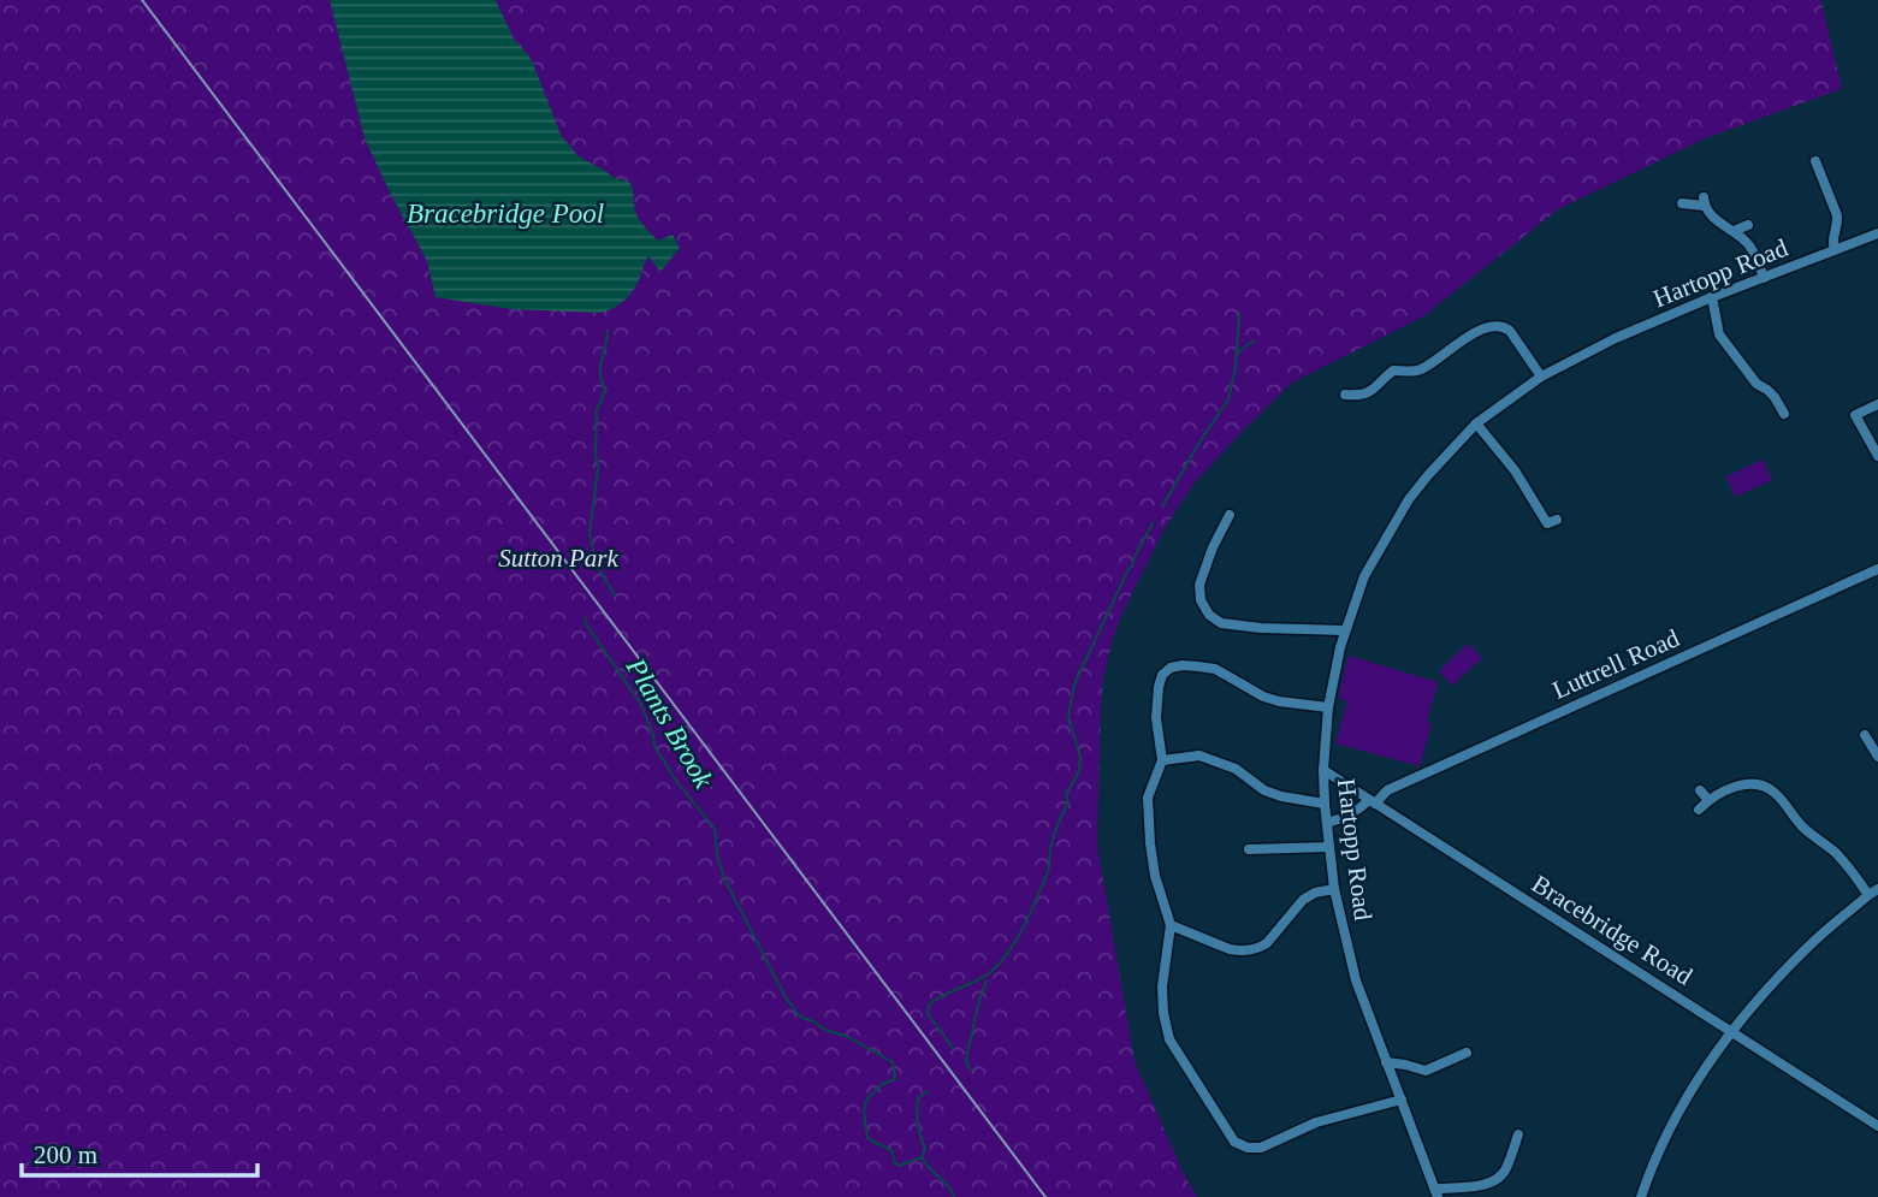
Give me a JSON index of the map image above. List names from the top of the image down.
{
  "streets": {
    "street": ["Hartopp Road", "Luttrell Road", "Bracebridge Road"]
  },
  "crossings": [
    ["Hartopp Road", "Luttrell Road"],
    ["Hartopp Road", "Bracebridge Road"],
    ["Luttrell Road", "Bracebridge Road"]
  ],
  "water": ["Bracebridge Pool", "Plants Brook"],
  "parks": ["Sutton Park"],
  "scale_bar": "200 m"
}
